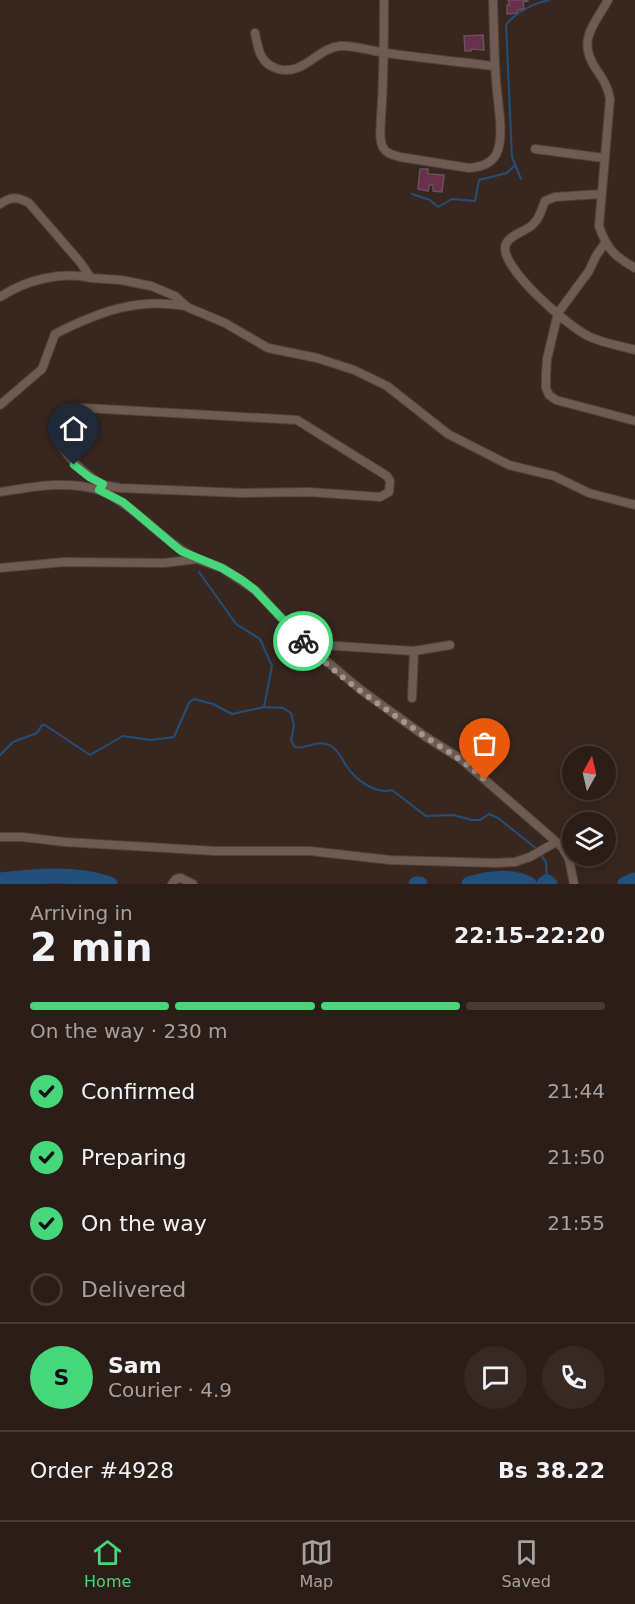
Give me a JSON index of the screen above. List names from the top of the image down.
{
  "north": "top",
  "page": {
    "heading": ["2 min", "Arriving in", "22:15–22:20"],
    "panel": [
      "Sam",
      "Courier · 4.9",
      "Order #4928",
      "Bs 38.22"
    ],
    "bar": "On the way · 230 m",
    "list": [
      ["Confirmed", "21:44"],
      ["Preparing", "21:50"],
      ["On the way", "21:55"],
      "Delivered"
    ],
    "round": "S",
    "tabs": ["Home", "Map", "Saved"]
  }
}
